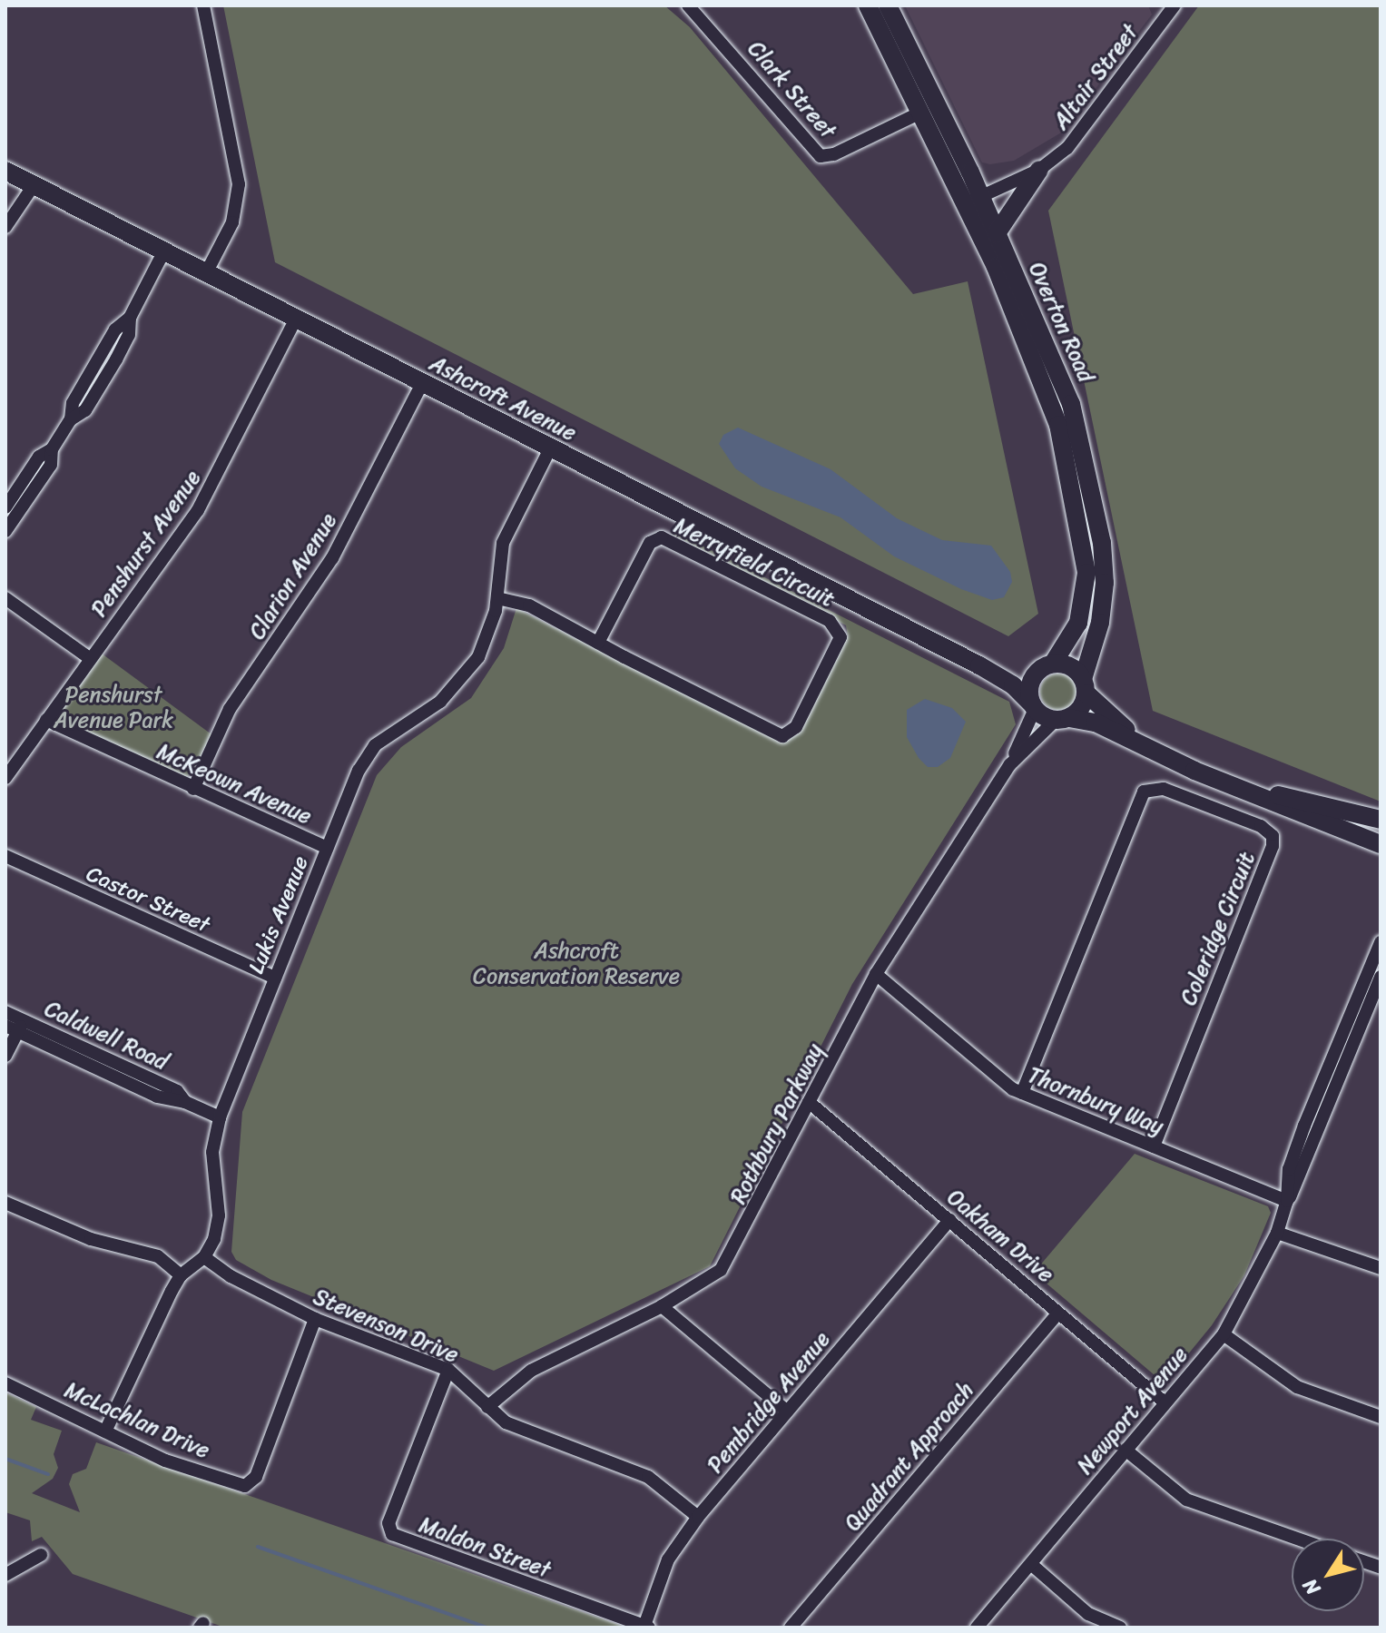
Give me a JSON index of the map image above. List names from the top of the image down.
{
  "streets": {
    "main road": ["Overton Road", "Ashcroft Avenue"],
    "street": [
      "Altair Street",
      "Clark Street",
      "Penshurst Avenue",
      "Merryfield Circuit",
      "Clarion Avenue",
      "McKeown Avenue",
      "Castor Street",
      "Lukis Avenue",
      "Coleridge Circuit",
      "Caldwell Road",
      "Thornbury Way",
      "Rothbury Parkway",
      "Oakham Drive",
      "Stevenson Drive",
      "Pembridge Avenue",
      "Newport Avenue",
      "McLachlan Drive",
      "Quadrant Approach",
      "Maldon Street"
    ]
  },
  "crossings": [
    ["Altair Street", "Overton Road"],
    ["Clark Street", "Overton Road"],
    ["Overton Road", "Ashcroft Avenue"],
    ["Overton Road", "Rothbury Parkway"],
    ["Ashcroft Avenue", "Penshurst Avenue"],
    ["Ashcroft Avenue", "Clarion Avenue"],
    ["Ashcroft Avenue", "Lukis Avenue"],
    ["Ashcroft Avenue", "Rothbury Parkway"],
    ["Penshurst Avenue", "McKeown Avenue"],
    ["Merryfield Circuit", "Lukis Avenue"],
    ["Clarion Avenue", "McKeown Avenue"],
    ["McKeown Avenue", "Lukis Avenue"],
    ["Castor Street", "Lukis Avenue"],
    ["Lukis Avenue", "Caldwell Road"],
    ["Lukis Avenue", "Stevenson Drive"],
    ["Coleridge Circuit", "Thornbury Way"],
    ["Thornbury Way", "Rothbury Parkway"],
    ["Thornbury Way", "Newport Avenue"],
    ["Rothbury Parkway", "Oakham Drive"],
    ["Rothbury Parkway", "Stevenson Drive"],
    ["Oakham Drive", "Pembridge Avenue"],
    ["Oakham Drive", "Newport Avenue"],
    ["Oakham Drive", "Quadrant Approach"],
    ["Stevenson Drive", "Pembridge Avenue"],
    ["Stevenson Drive", "McLachlan Drive"],
    ["Stevenson Drive", "Maldon Street"],
    ["Pembridge Avenue", "Maldon Street"]
  ],
  "parks": ["Penshurst Avenue Park", "Ashcroft Conservation Reserve"],
  "north": "bottom left"
}
